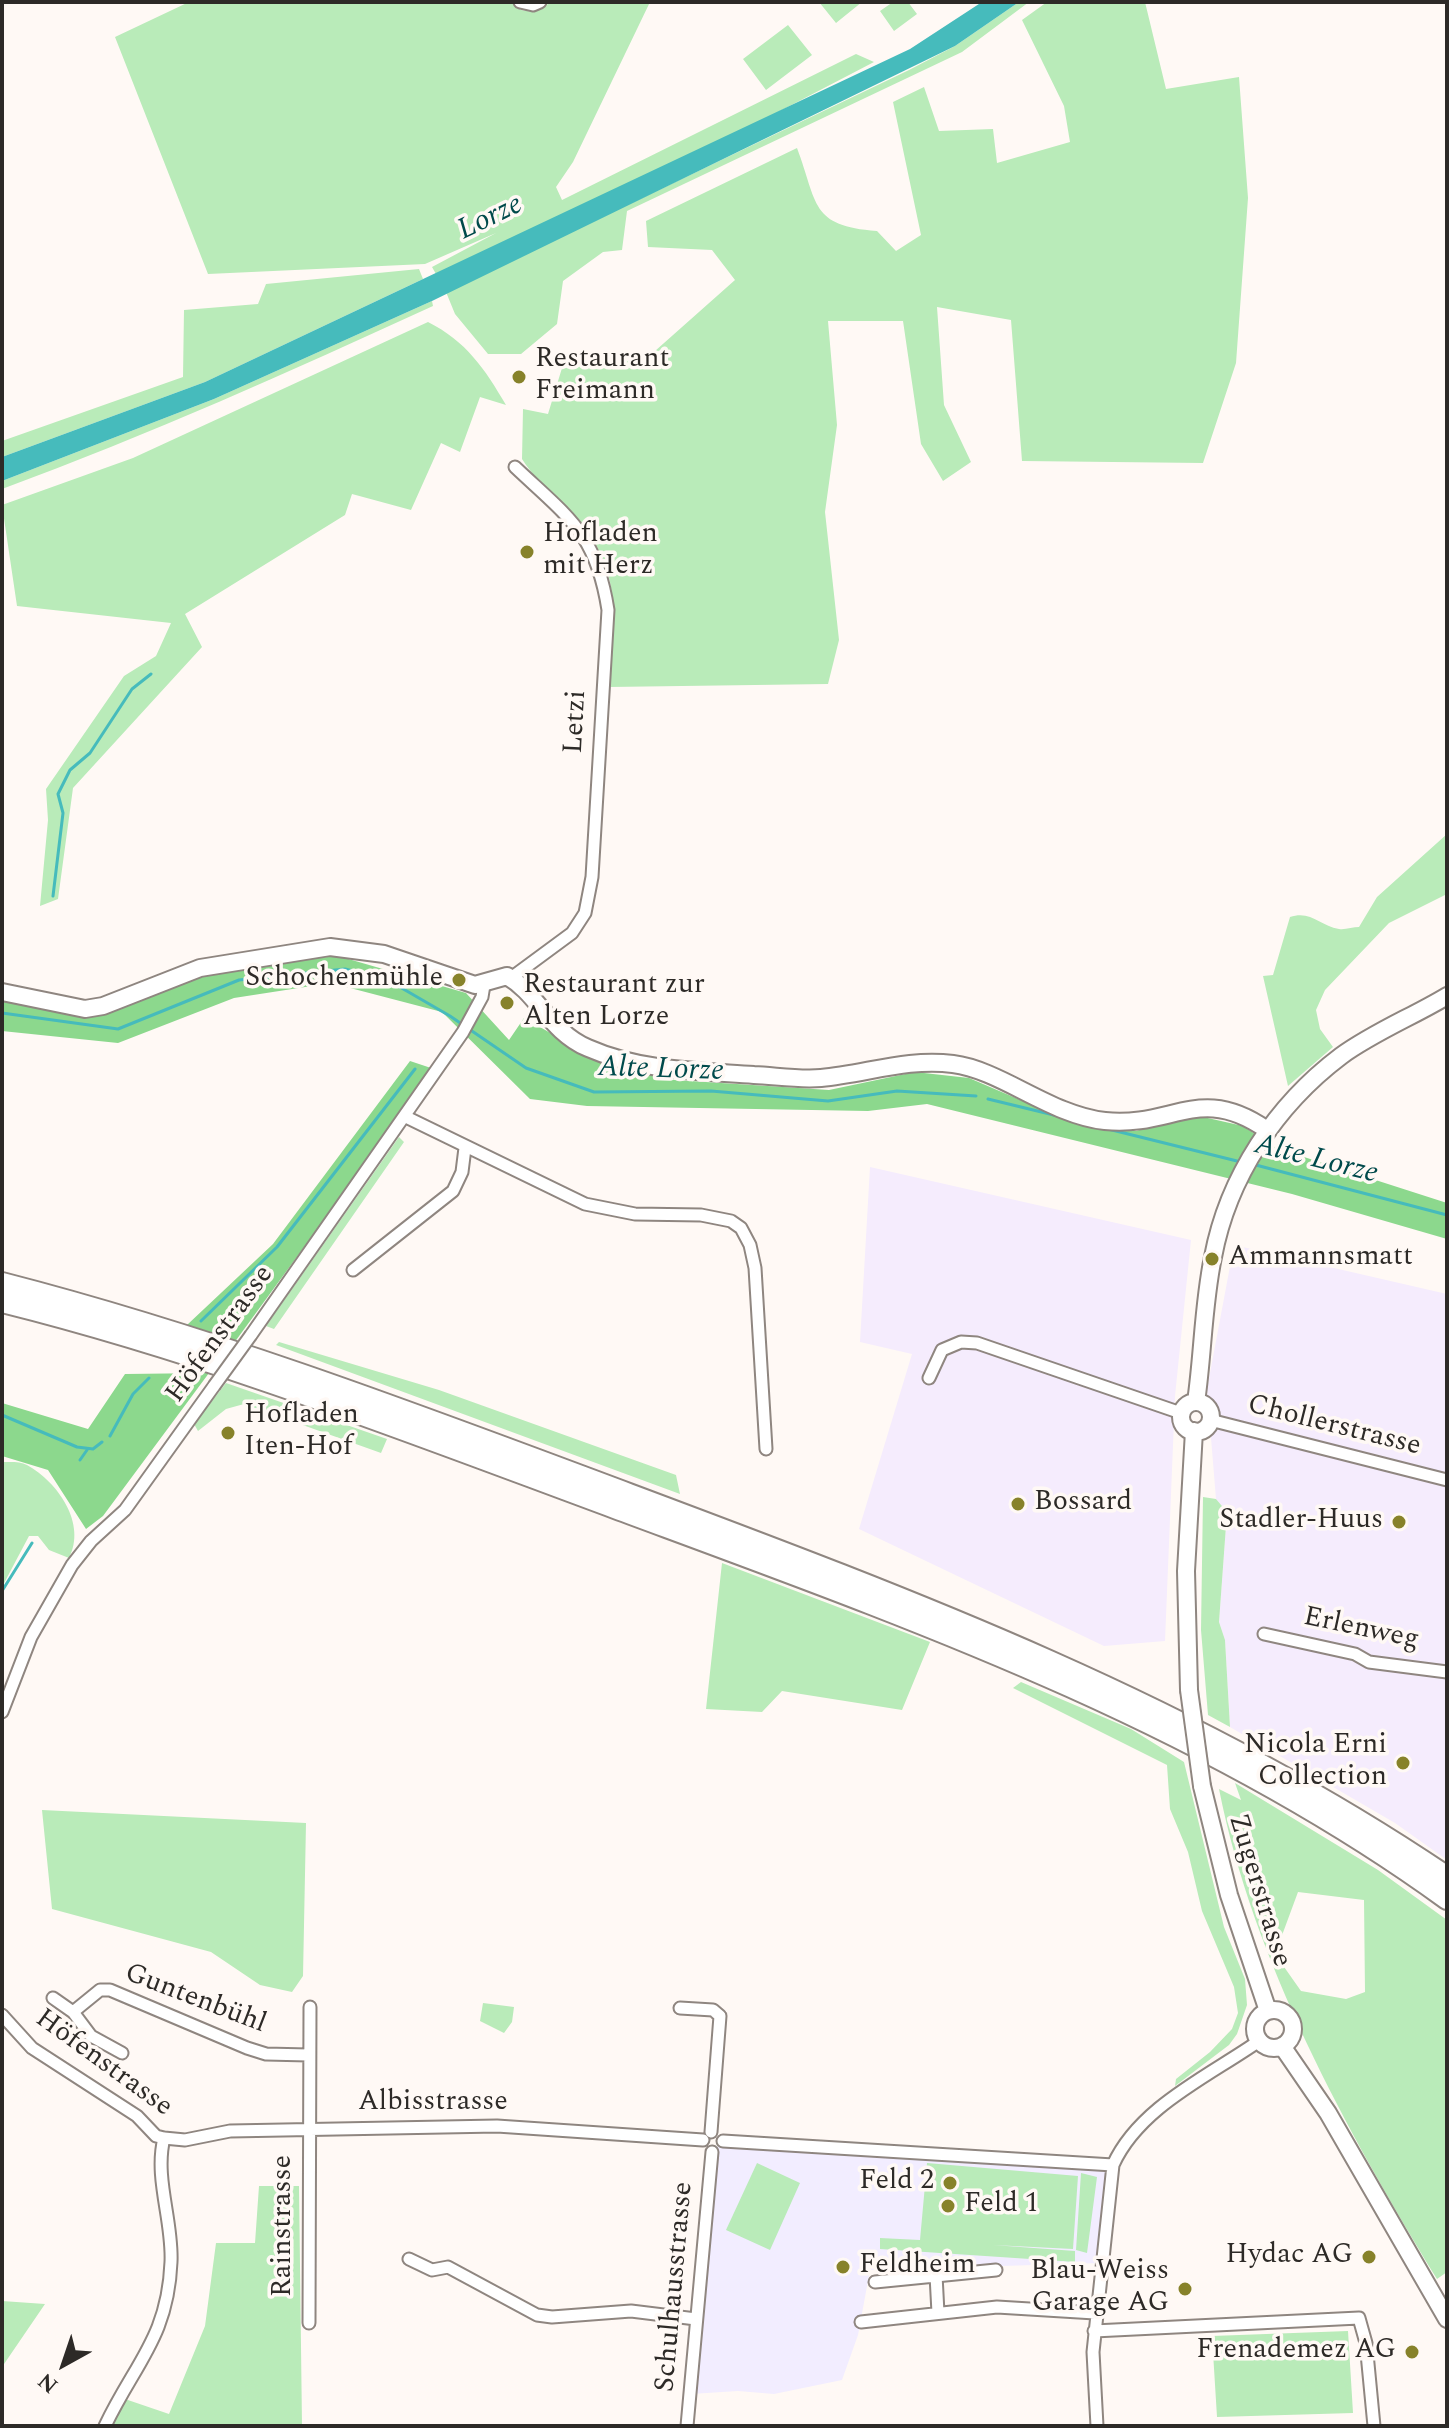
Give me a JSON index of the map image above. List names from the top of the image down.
{
  "streets": {
    "street": [
      "Letzi",
      "Höfenstrasse",
      "Chollerstrasse",
      "Erlenweg",
      "Zugerstrasse",
      "Guntenbühl",
      "Albisstrasse",
      "Rainstrasse",
      "Schulhausstrasse"
    ]
  },
  "crossings": [
    ["Höfenstrasse", "Albisstrasse"],
    ["Chollerstrasse", "Zugerstrasse"],
    ["Guntenbühl", "Rainstrasse"],
    ["Albisstrasse", "Rainstrasse"],
    ["Albisstrasse", "Schulhausstrasse"]
  ],
  "water": ["Lorze", "Alte Lorze"],
  "places": [
    "Restaurant Freimann",
    "Hofladen mit Herz",
    "Schochenmühle",
    "Restaurant zur Alten Lorze",
    "Ammannsmatt",
    "Hofladen Iten-Hof",
    "Bossard",
    "Stadler-Huus",
    "Nicola Erni Collection",
    "Feld 2",
    "Feld 1",
    "Hydac AG",
    "Feldheim",
    "Blau-Weiss Garage AG",
    "Frenademez AG"
  ],
  "north": "bottom left"
}
